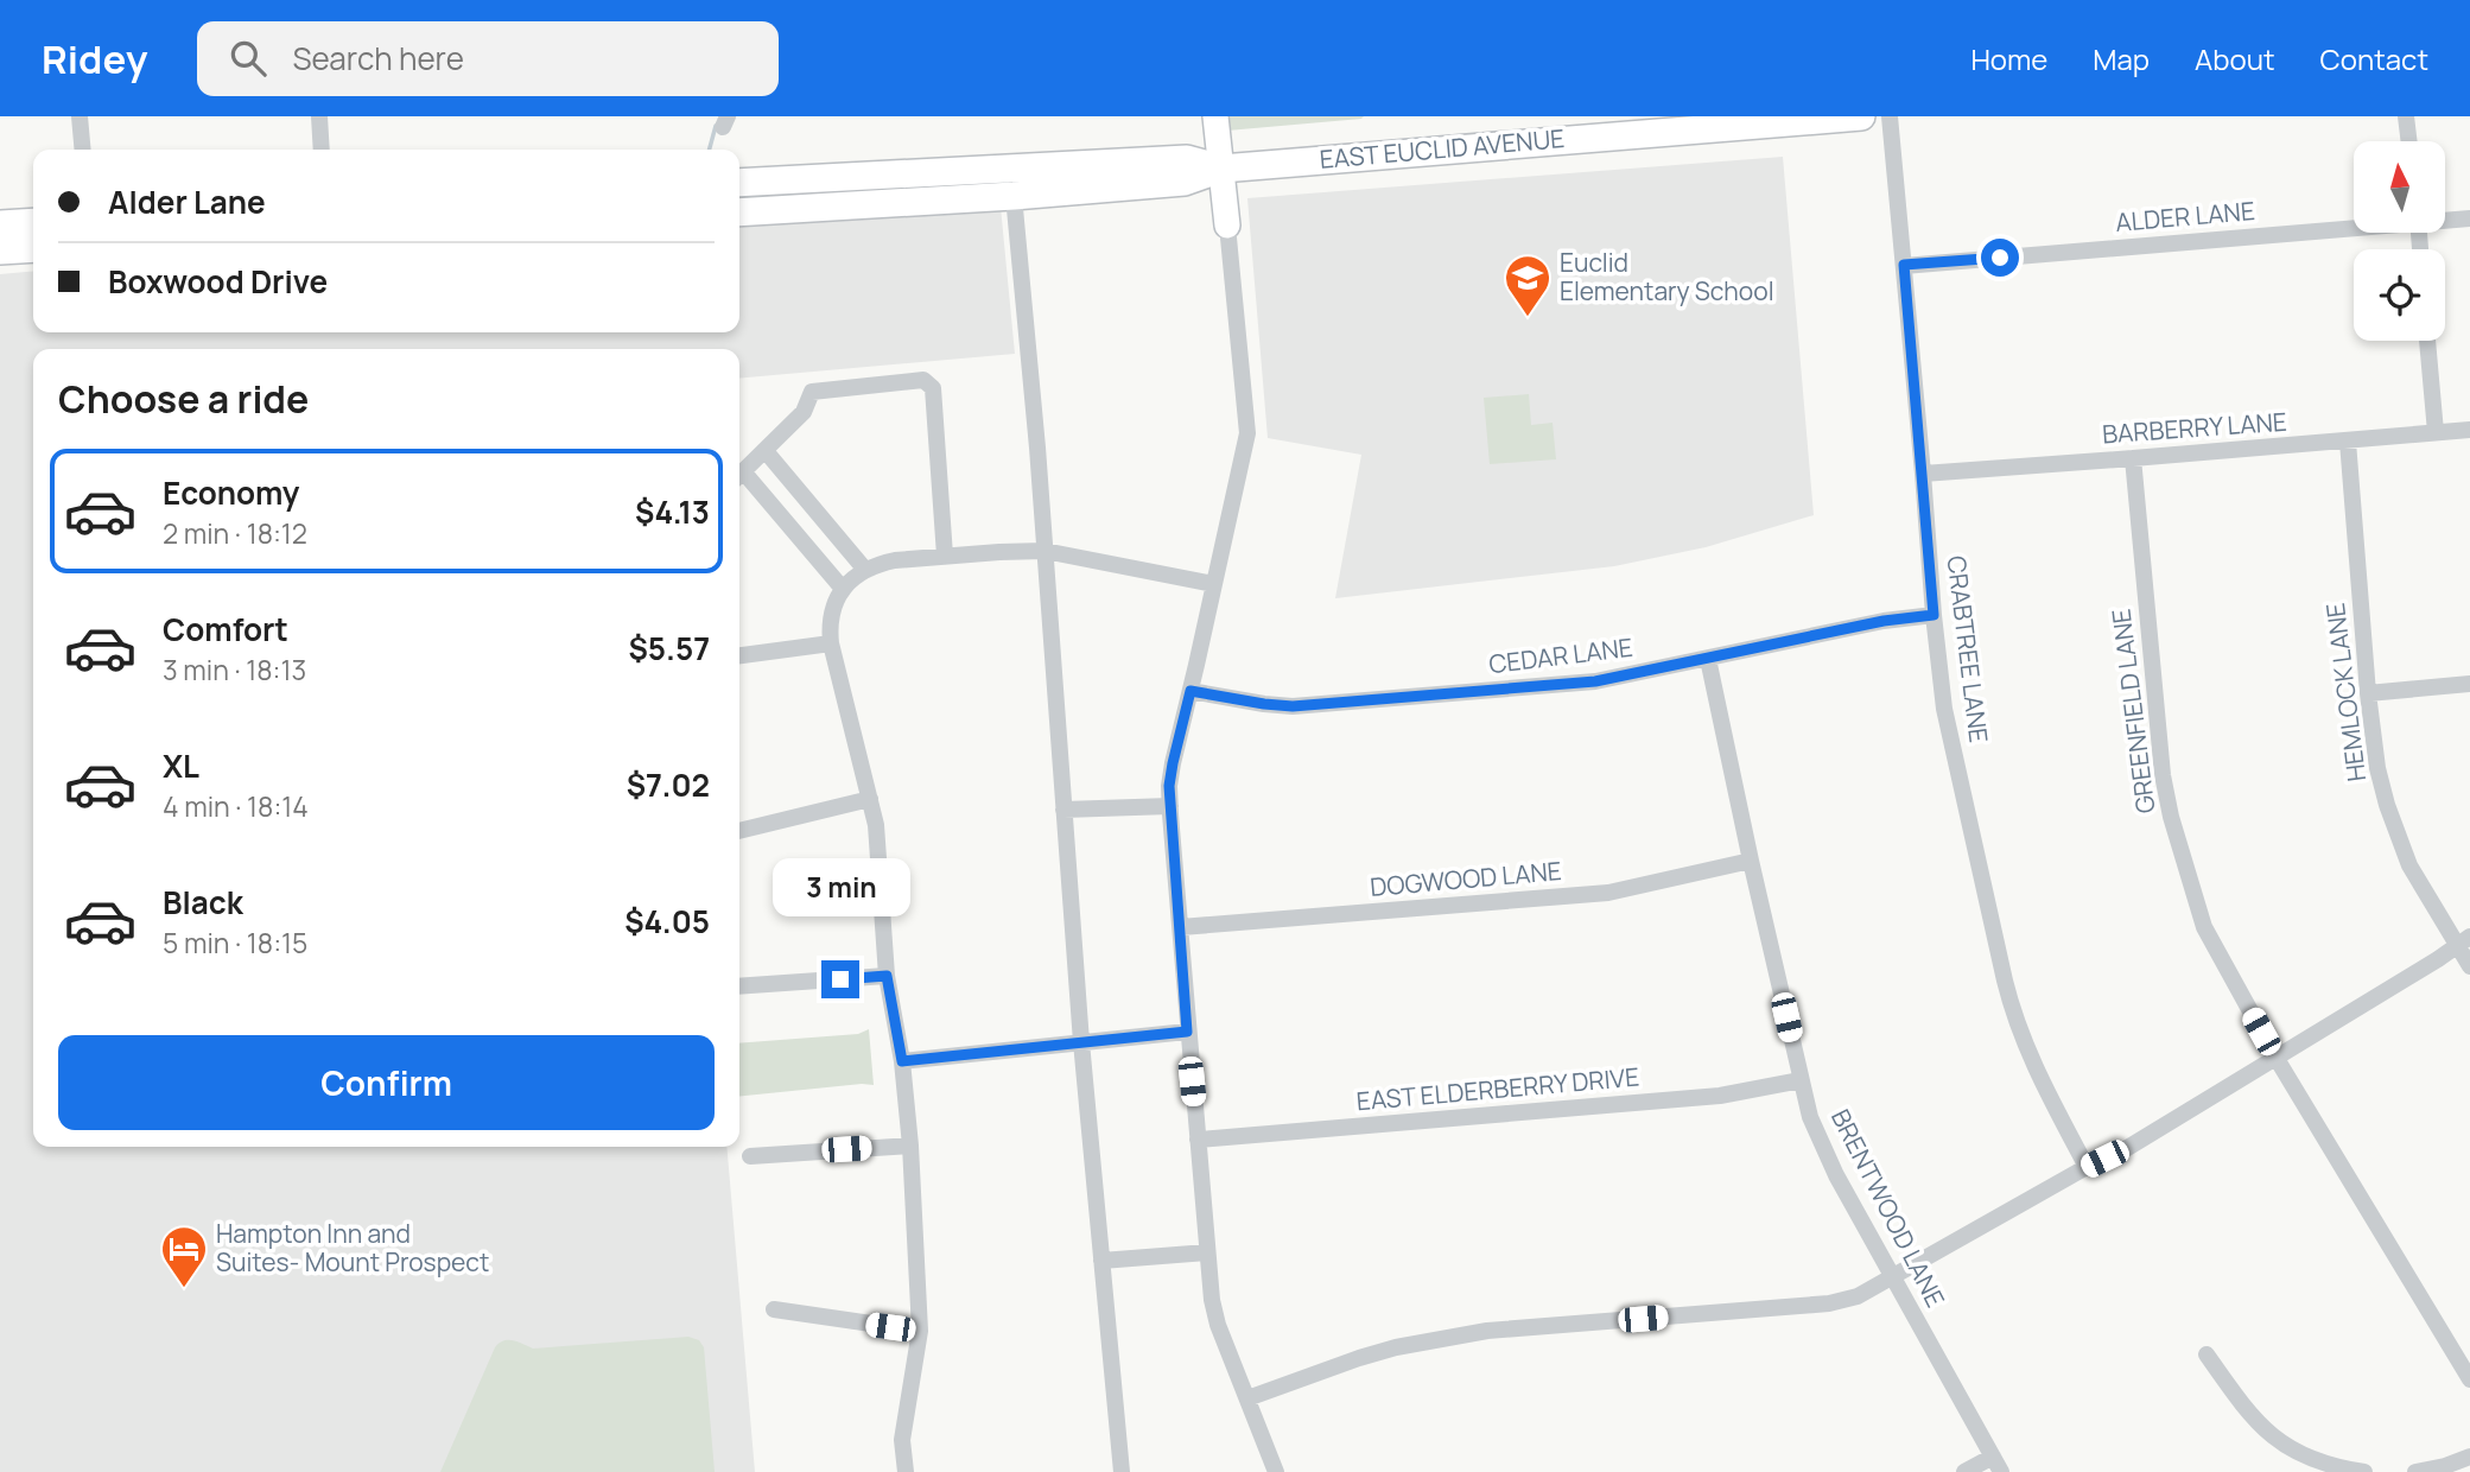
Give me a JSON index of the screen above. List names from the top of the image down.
{
  "streets": {
    "main road": ["EAST EUCLID AVENUE"],
    "street": [
      "ALDER LANE",
      "BARBERRY LANE",
      "CRABTREE LANE",
      "CEDAR LANE",
      "HEMLOCK LANE",
      "GREENFIELD LANE",
      "DOGWOOD LANE",
      "EAST ELDERBERRY DRIVE",
      "BRENTWOOD LANE"
    ]
  },
  "crossings": [
    ["ALDER LANE", "CRABTREE LANE"],
    ["BARBERRY LANE", "CRABTREE LANE"],
    ["BARBERRY LANE", "HEMLOCK LANE"],
    ["BARBERRY LANE", "GREENFIELD LANE"],
    ["CRABTREE LANE", "CEDAR LANE"],
    ["CEDAR LANE", "BRENTWOOD LANE"],
    ["DOGWOOD LANE", "BRENTWOOD LANE"],
    ["EAST ELDERBERRY DRIVE", "BRENTWOOD LANE"]
  ],
  "places": {
    "school or university": ["Euclid Elementary School"],
    "hotel": ["Hampton Inn and Suites- Mount Prospect"]
  },
  "north": "top",
  "page": {
    "header": "Ridey",
    "search": "Search here",
    "nav": [
      "Home",
      "Map",
      "About",
      "Contact"
    ],
    "banner": ["Alder Lane", "Boxwood Drive"],
    "heading": "Choose a ride",
    "list": [
      {
        "name": "Economy",
        "note": "2 min · 18:12",
        "value": "$4.13"
      },
      {
        "name": "Comfort",
        "note": "3 min · 18:13",
        "value": "$5.57"
      },
      {
        "name": "XL",
        "note": "4 min · 18:14",
        "value": "$7.02"
      },
      {
        "name": "Black",
        "note": "5 min · 18:15",
        "value": "$4.05"
      }
    ],
    "bubble": "3 min",
    "buttons": "Confirm"
  }
}
